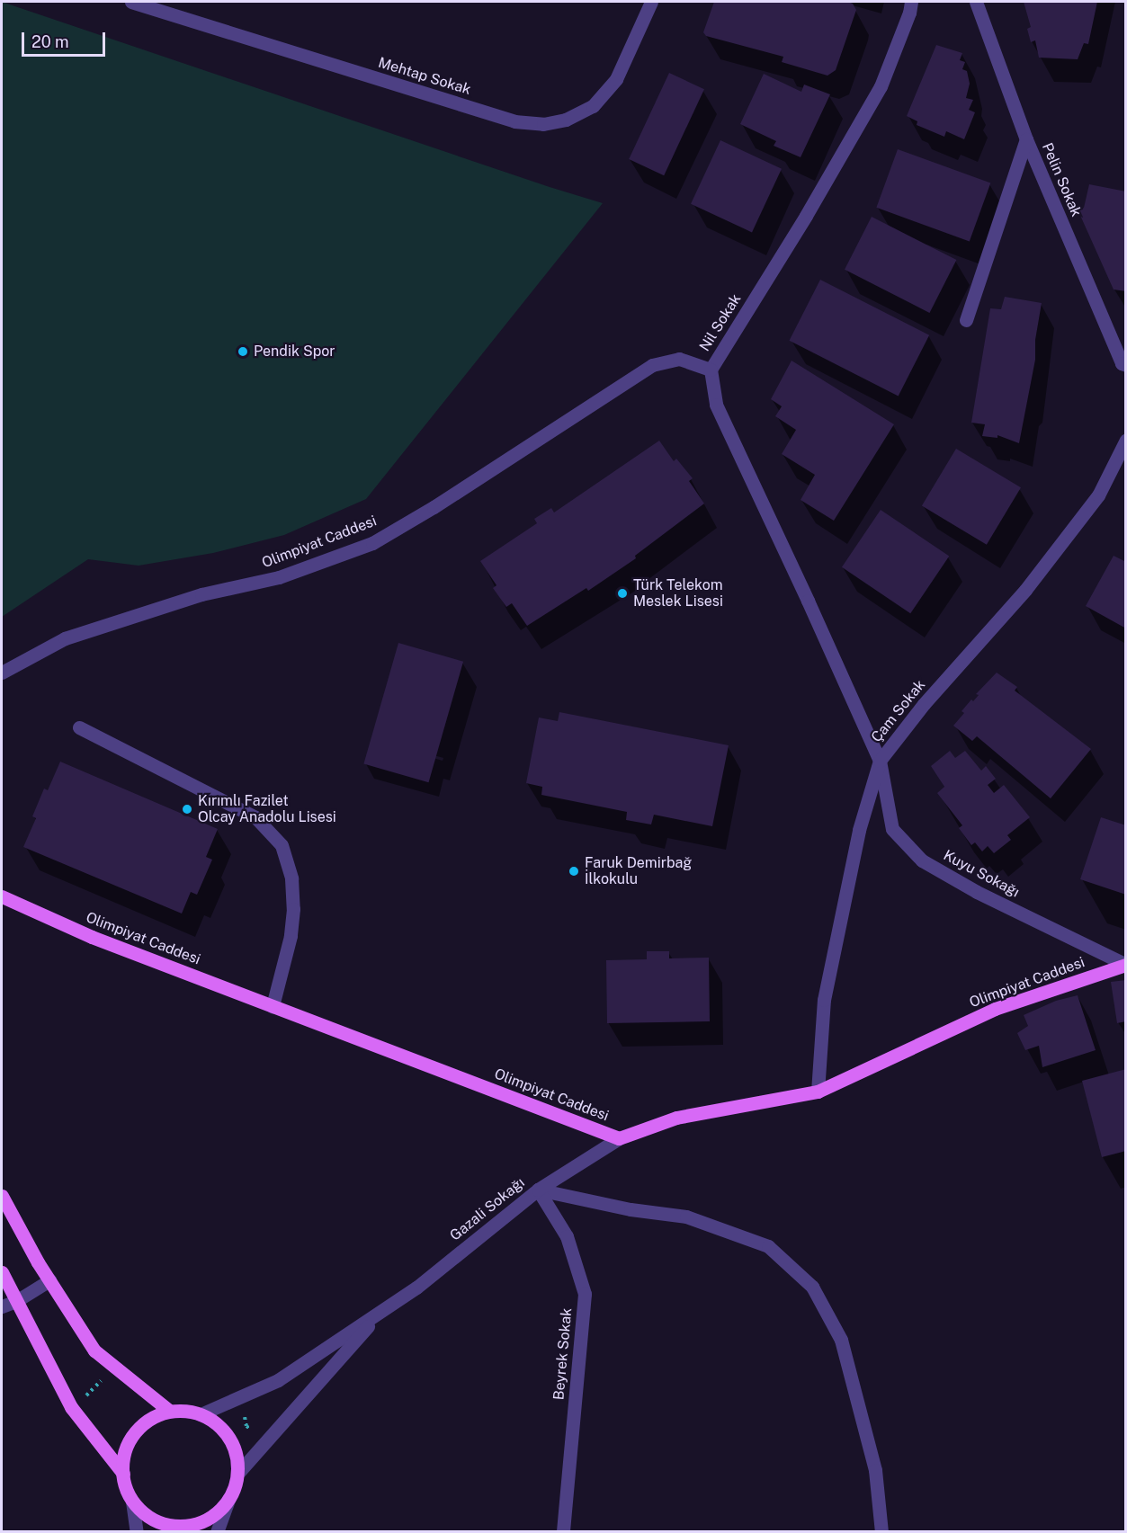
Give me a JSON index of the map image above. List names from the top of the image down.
{
  "streets": {
    "main road": ["Olimpiyat Caddesi"],
    "street": [
      "Mehtap Sokak",
      "Pelin Sokak",
      "Nil Sokak",
      "Çam Sokak",
      "Kuyu Sokağı",
      "Gazali Sokağı",
      "Beyrek Sokak"
    ]
  },
  "crossings": [
    ["Nil Sokak", "Olimpiyat Caddesi"],
    ["Nil Sokak", "Çam Sokak"],
    ["Nil Sokak", "Kuyu Sokağı"],
    ["Olimpiyat Caddesi", "Çam Sokak"],
    ["Olimpiyat Caddesi", "Kuyu Sokağı"],
    ["Olimpiyat Caddesi", "Gazali Sokağı"],
    ["Çam Sokak", "Kuyu Sokağı"],
    ["Gazali Sokağı", "Beyrek Sokak"]
  ],
  "places": [
    "Pendik Spor",
    "Türk Telekom Meslek Lisesi",
    "Kırımlı Fazilet Olcay Anadolu Lisesi",
    "Faruk Demirbağ İlkokulu"
  ],
  "scale_bar": "20 m"
}
